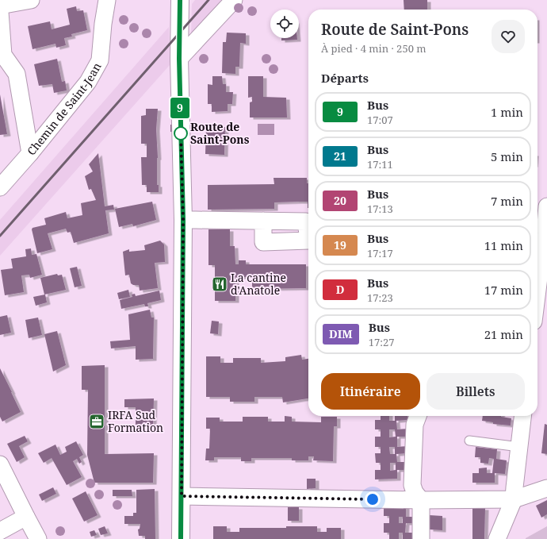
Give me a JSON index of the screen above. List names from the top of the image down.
{
  "streets": {
    "street": ["Chemin de Saint-Jean"]
  },
  "places": {
    "other": ["Route de Saint-Pons"],
    "restaurant": ["La cantine d'Anatole"],
    "office": ["IRFA Sud Formation"]
  },
  "lines": ["bus line 9"],
  "page": {
    "on_map": "9",
    "heading": [
      ["Route de Saint-Pons", "À pied · 4 min · 250 m"],
      "Départs"
    ],
    "list": [
      {
        "mark": "9",
        "name": "Bus",
        "note": "17:07",
        "value": "1 min"
      },
      {
        "mark": "21",
        "name": "Bus",
        "note": "17:11",
        "value": "5 min"
      },
      {
        "mark": "20",
        "name": "Bus",
        "note": "17:13",
        "value": "7 min"
      },
      {
        "mark": "19",
        "name": "Bus",
        "note": "17:17",
        "value": "11 min"
      },
      {
        "mark": "D",
        "name": "Bus",
        "note": "17:23",
        "value": "17 min"
      },
      {
        "mark": "DIM",
        "name": "Bus",
        "note": "17:27",
        "value": "21 min"
      }
    ],
    "buttons": ["Itinéraire", "Billets"]
  }
}
